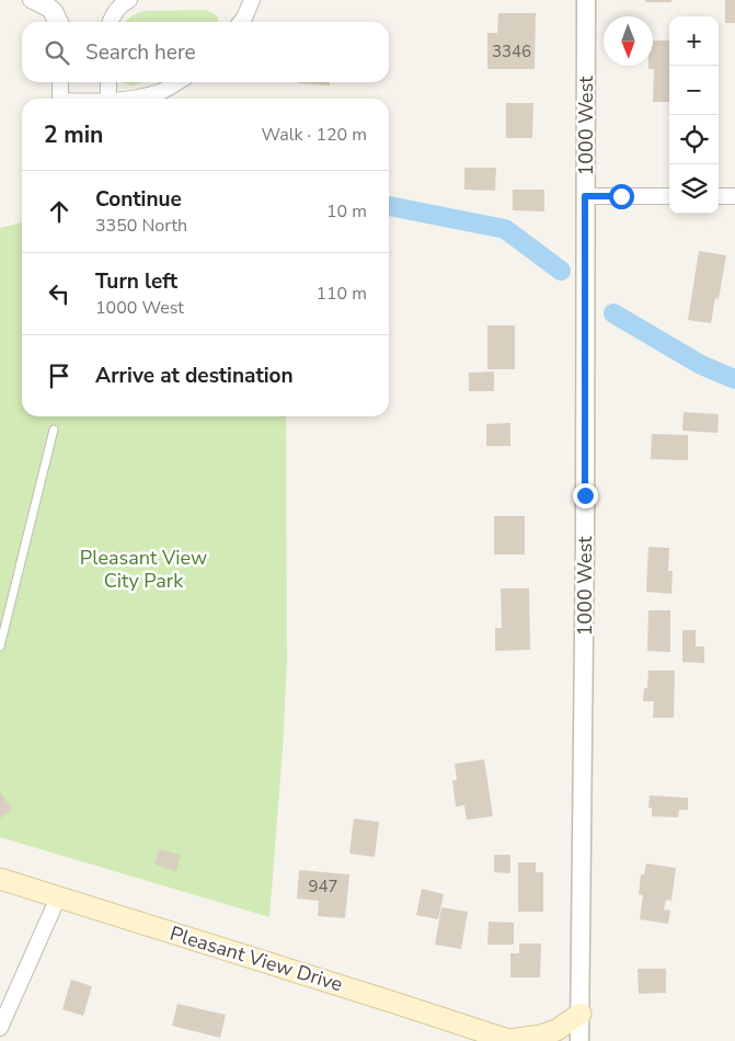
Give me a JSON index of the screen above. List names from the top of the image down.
{
  "streets": {
    "main road": ["Pleasant View Drive"],
    "street": ["1000 West"]
  },
  "parks": ["Pleasant View City Park"],
  "house_numbers": ["3346", "947"],
  "north": "bottom",
  "page": {
    "map_buttons": ["+", "−"],
    "search": "Search here",
    "heading": ["2 min", "Walk · 120 m"],
    "list": [
      ["Continue", "3350 North", "10 m"],
      ["Turn left", "1000 West", "110 m"],
      "Arrive at destination"
    ]
  }
}
